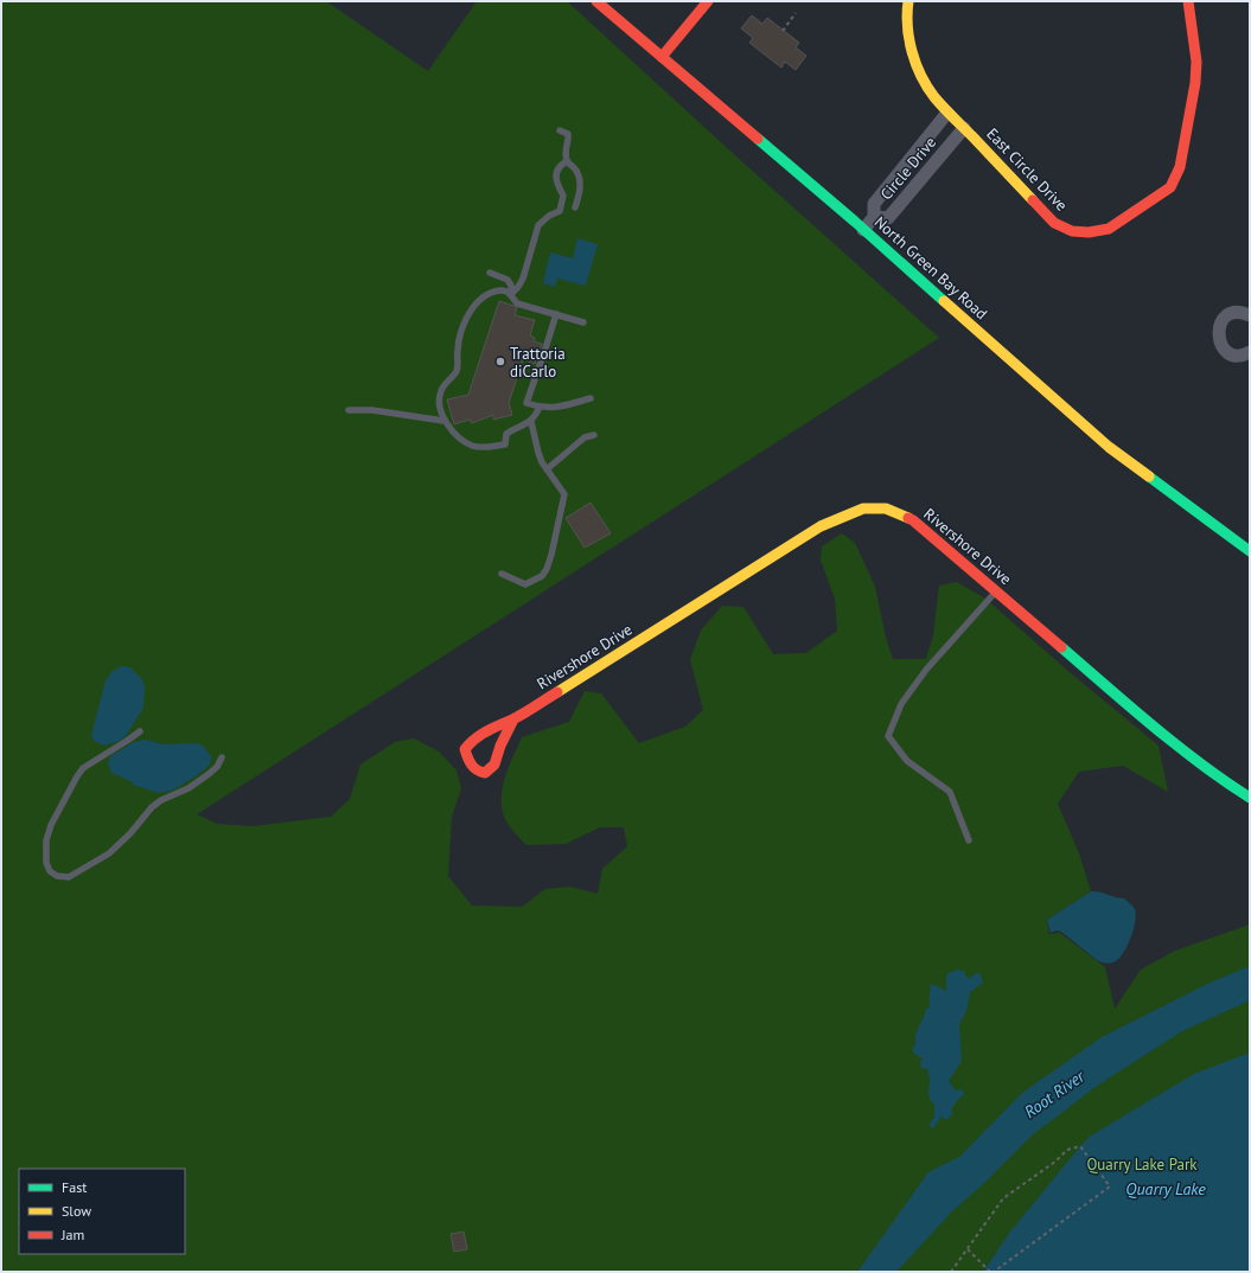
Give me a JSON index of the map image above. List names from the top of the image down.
{
  "streets": {
    "street": [
      "Circle Drive",
      "East Circle Drive",
      "North Green Bay Road",
      "Rivershore Drive"
    ]
  },
  "crossings": [
    ["Circle Drive", "East Circle Drive"],
    ["Circle Drive", "North Green Bay Road"]
  ],
  "water": ["Root River", "Quarry Lake"],
  "parks": ["Quarry Lake Park"],
  "places": ["Trattoria diCarlo"],
  "legend": ["Fast", "Slow", "Jam"]
}
